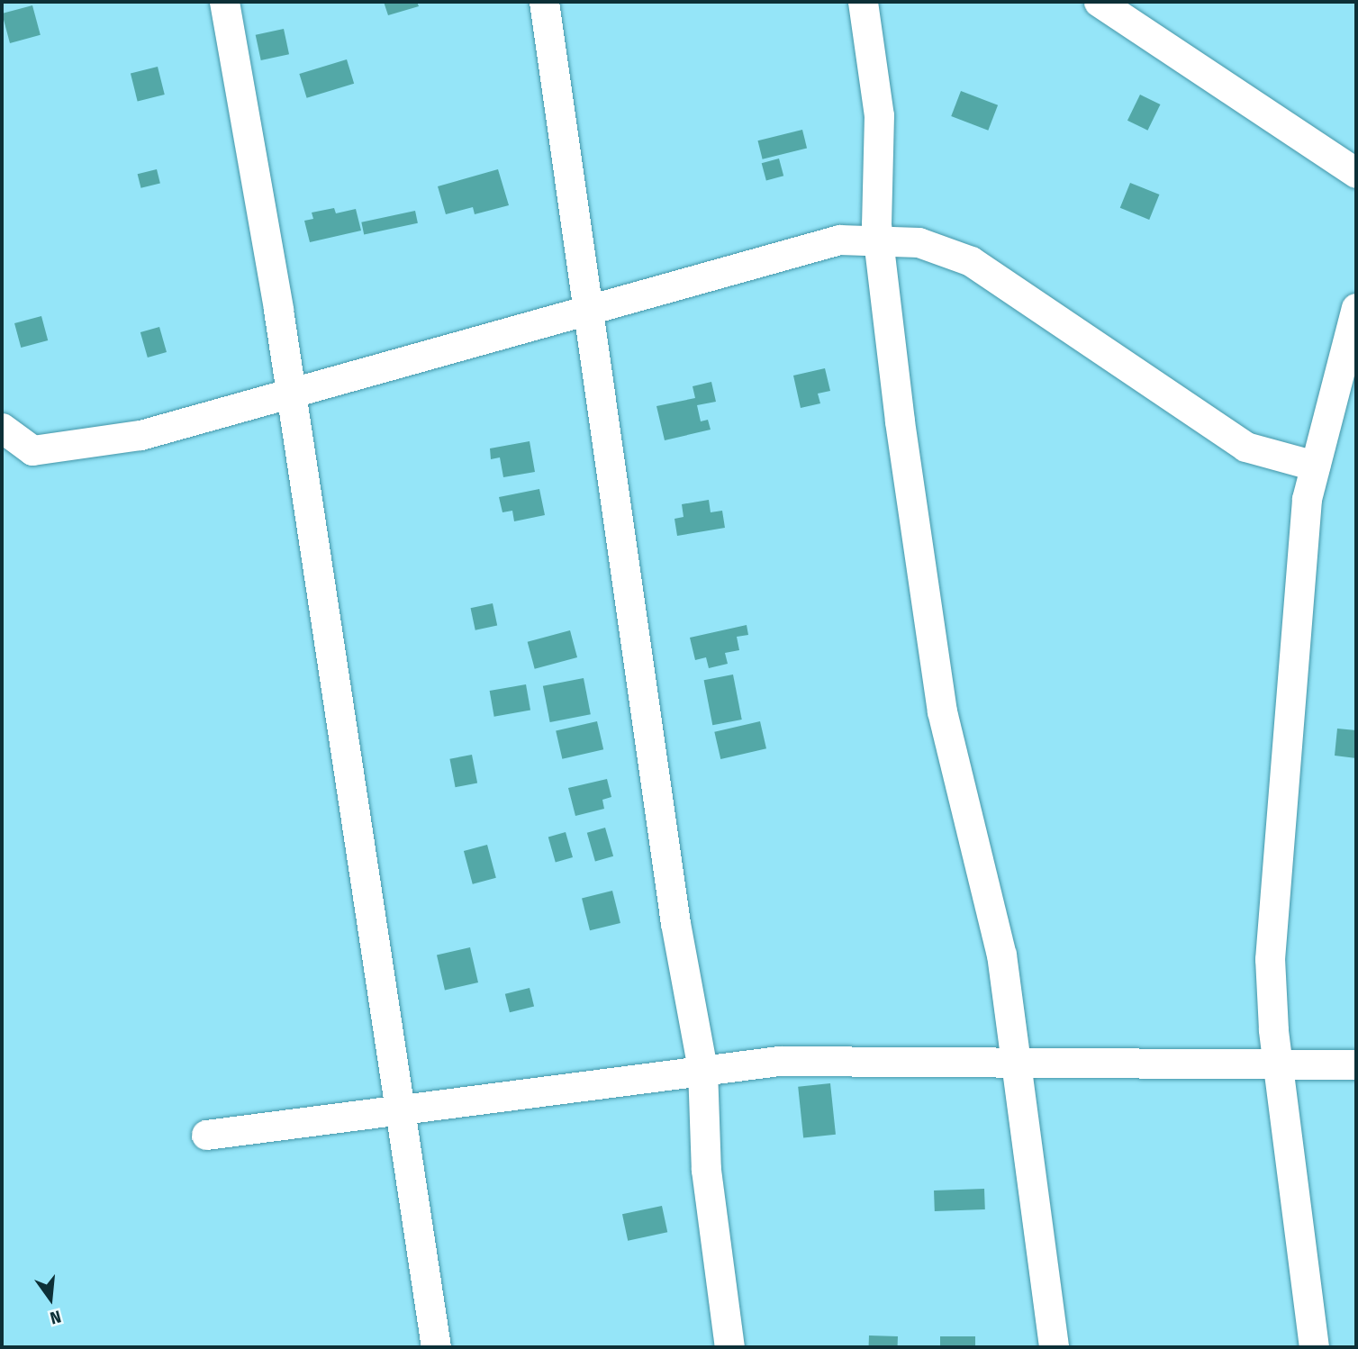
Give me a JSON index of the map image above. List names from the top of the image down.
{
  "north": "bottom"
}
